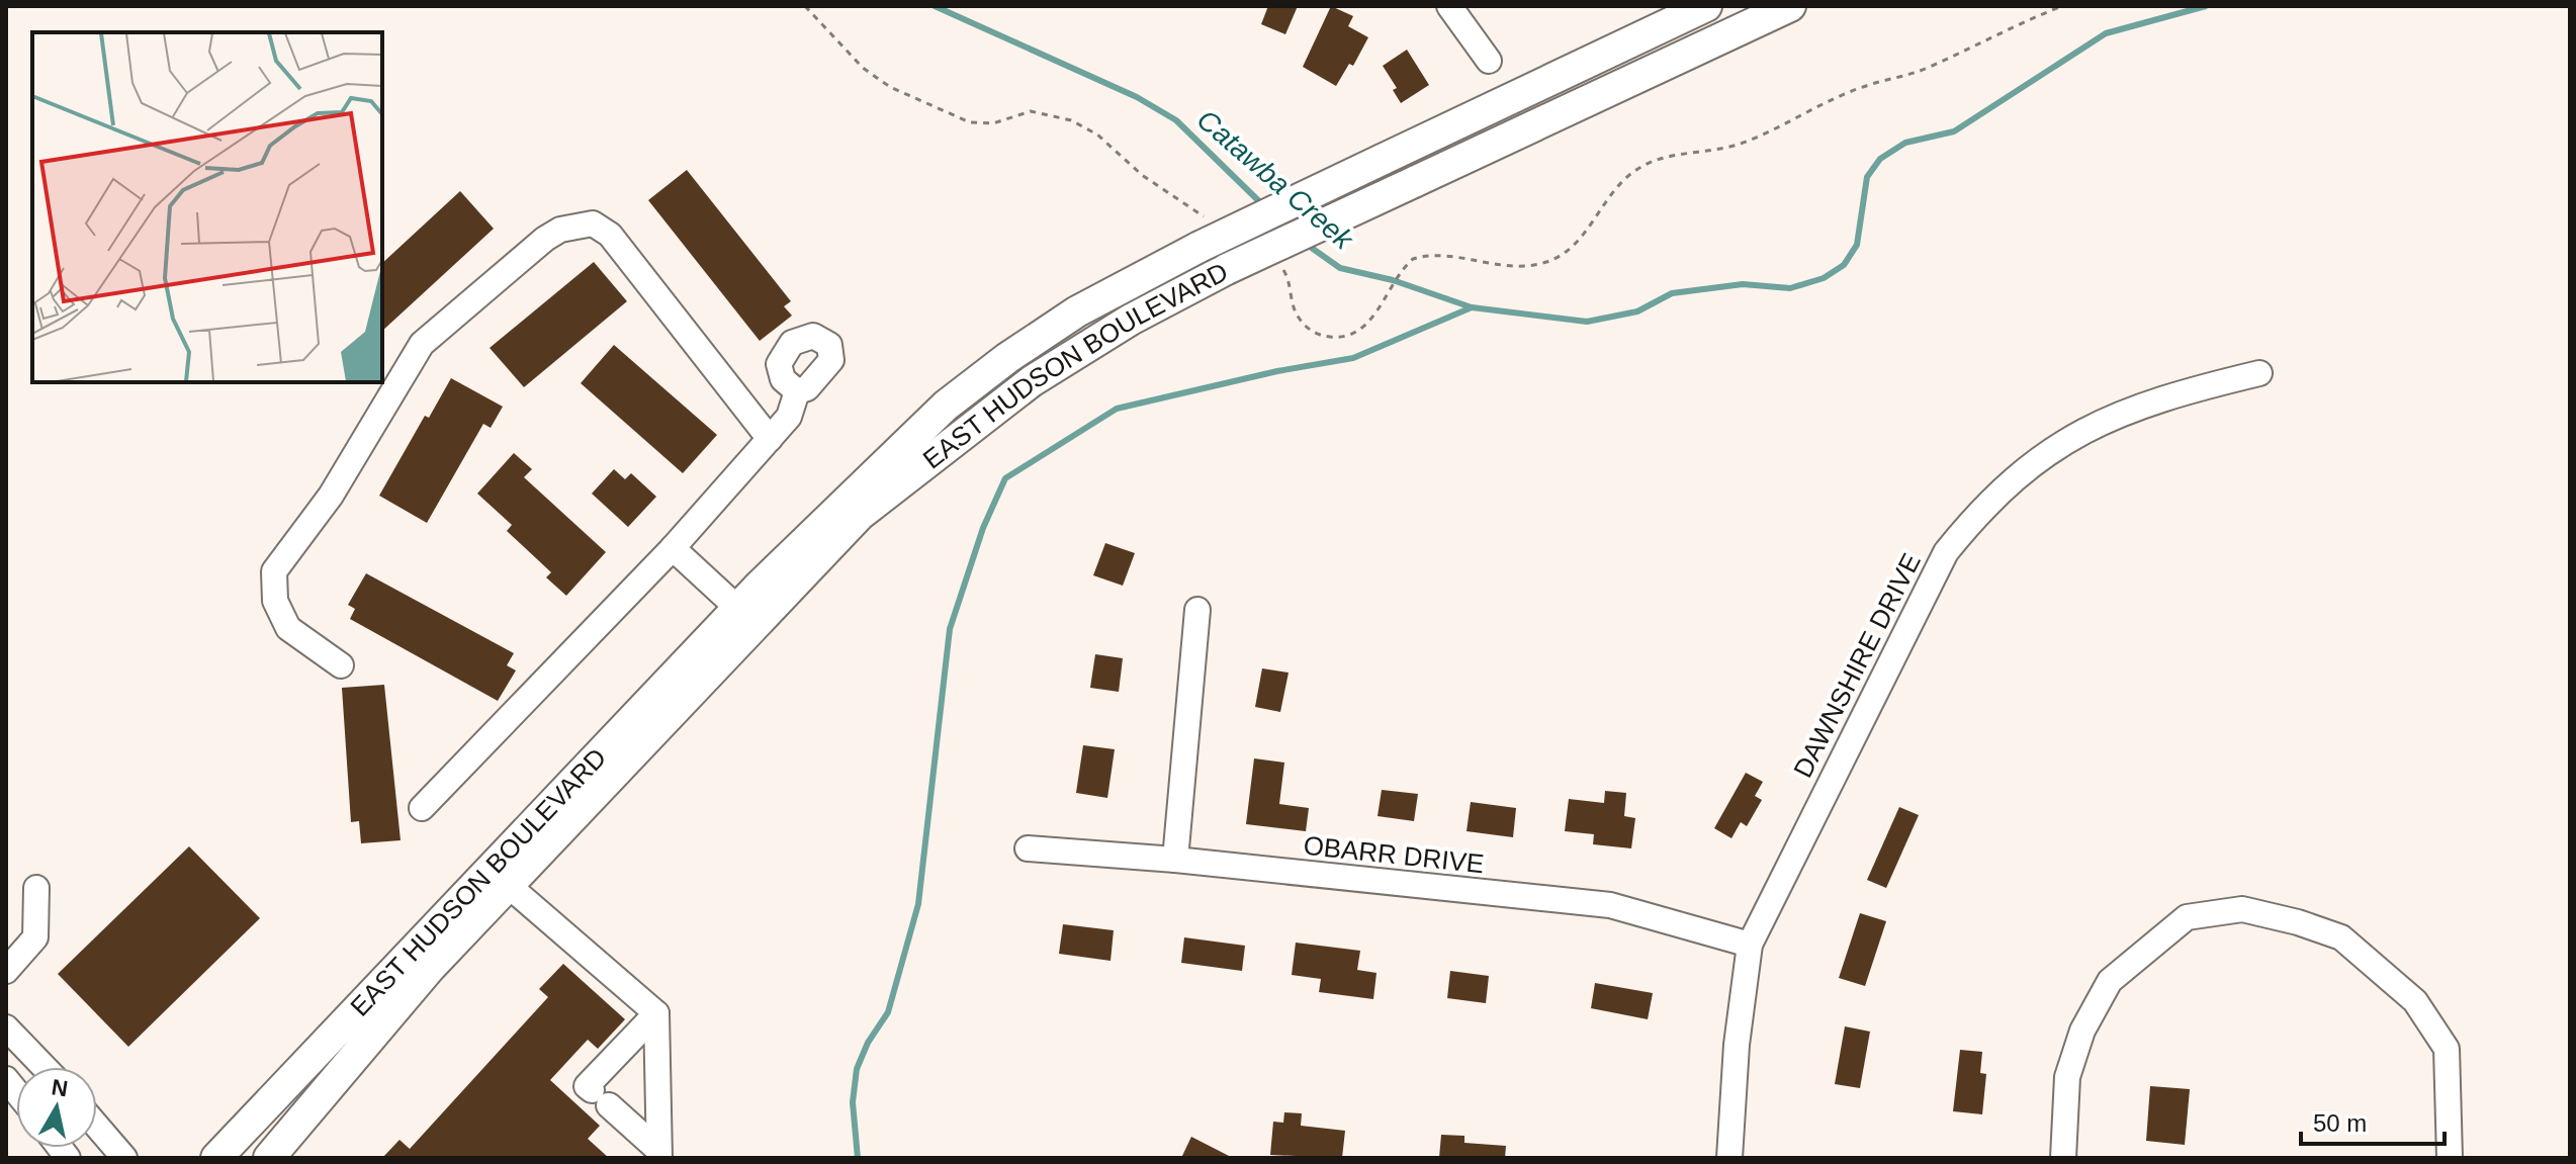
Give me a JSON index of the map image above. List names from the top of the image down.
{
  "streets": {
    "main road": ["EAST HUDSON BOULEVARD"],
    "street": ["DAWNSHIRE DRIVE", "OBARR DRIVE"]
  },
  "crossings": [
    ["DAWNSHIRE DRIVE", "OBARR DRIVE"]
  ],
  "water": ["Catawba Creek"],
  "scale_bar": "50 m",
  "north": "top"
}
